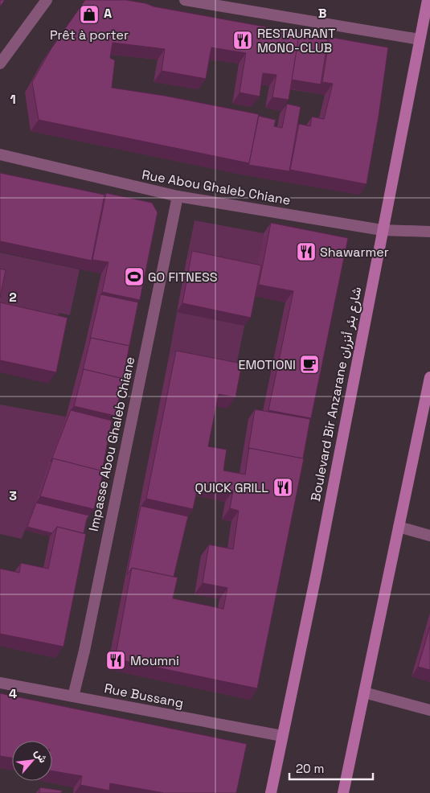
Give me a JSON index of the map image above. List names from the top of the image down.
{
  "streets": {
    "main road": ["Boulevard Bir Anzarane شارع بئر أنزران"],
    "street": ["Rue Abou Ghaleb Chiane", "Impasse Abou Ghaleb Chiane", "Rue Bussang"]
  },
  "crossings": [
    ["Rue Abou Ghaleb Chiane", "Boulevard Bir Anzarane شارع بئر أنزران"],
    ["Rue Abou Ghaleb Chiane", "Impasse Abou Ghaleb Chiane"],
    ["Boulevard Bir Anzarane شارع بئر أنزران", "Rue Bussang"],
    ["Impasse Abou Ghaleb Chiane", "Rue Bussang"]
  ],
  "places": {
    "shop": ["Prêt à porter"],
    "restaurant": [
      "RESTAURANT MONO-CLUB",
      "Shawarmer",
      "QUICK GRILL",
      "Moumni"
    ],
    "sports": ["GO FITNESS"],
    "cafe": ["EMOTIONI"]
  },
  "scale_bar": "20 m",
  "north": "top right",
  "grid": {
    "columns": ["A", "B"],
    "rows": [
      "1",
      "2",
      "3",
      "4"
    ]
  }
}
